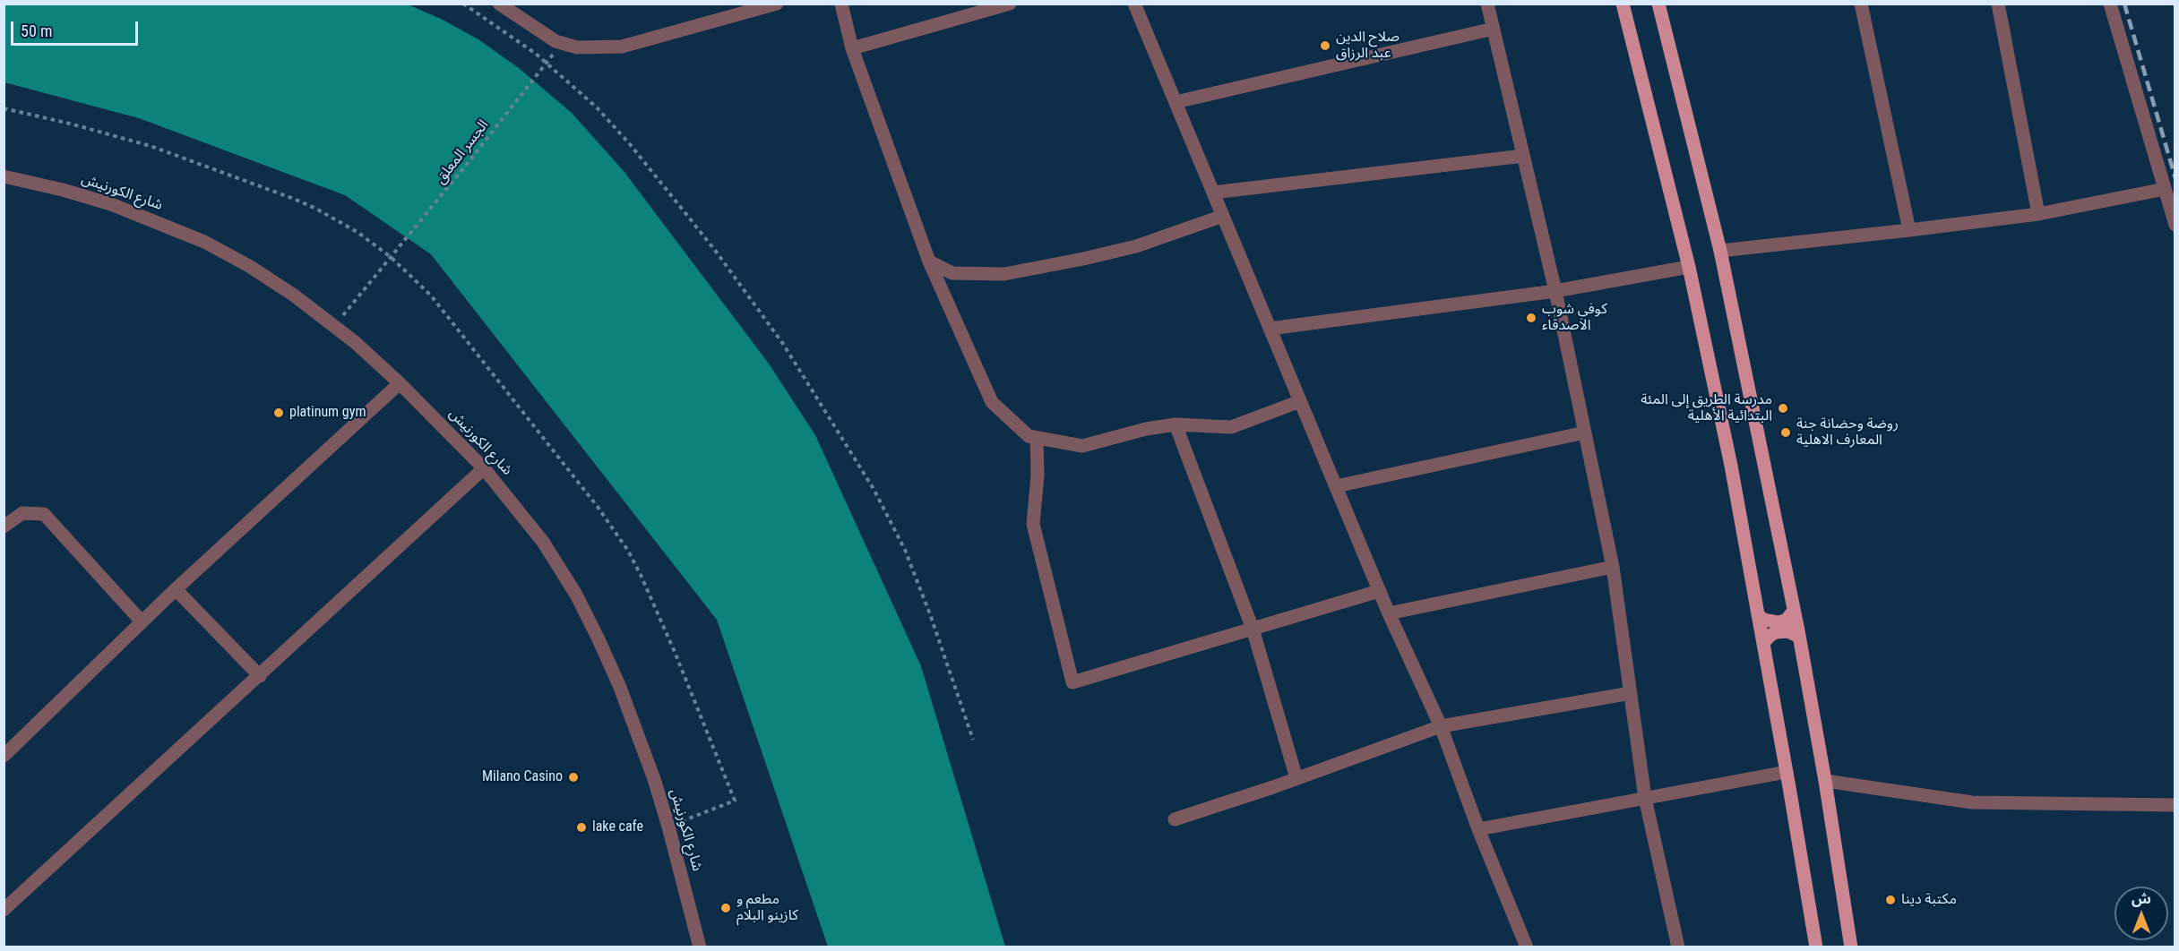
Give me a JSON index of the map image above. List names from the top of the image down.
{
  "streets": {
    "street": ["شارع الكورنيش"],
    "path": ["الجسر المعلق"]
  },
  "crossings": [
    ["الجسر المعلق", "شارع الكورنيش"]
  ],
  "places": [
    "صلاح الدين عبد الرزاق",
    "كوفي شوب الاصدقاء",
    "مدرسة الطريق إلى المئة البتدائية الأهلية",
    "platinum gym",
    "روضة وحضانة جنة المعارف الاهلية",
    "Milano Casino",
    "lake cafe",
    "مكتبة دينا",
    "مطعم و كازينو البلام"
  ],
  "scale_bar": "50 m",
  "north": "top"
}
